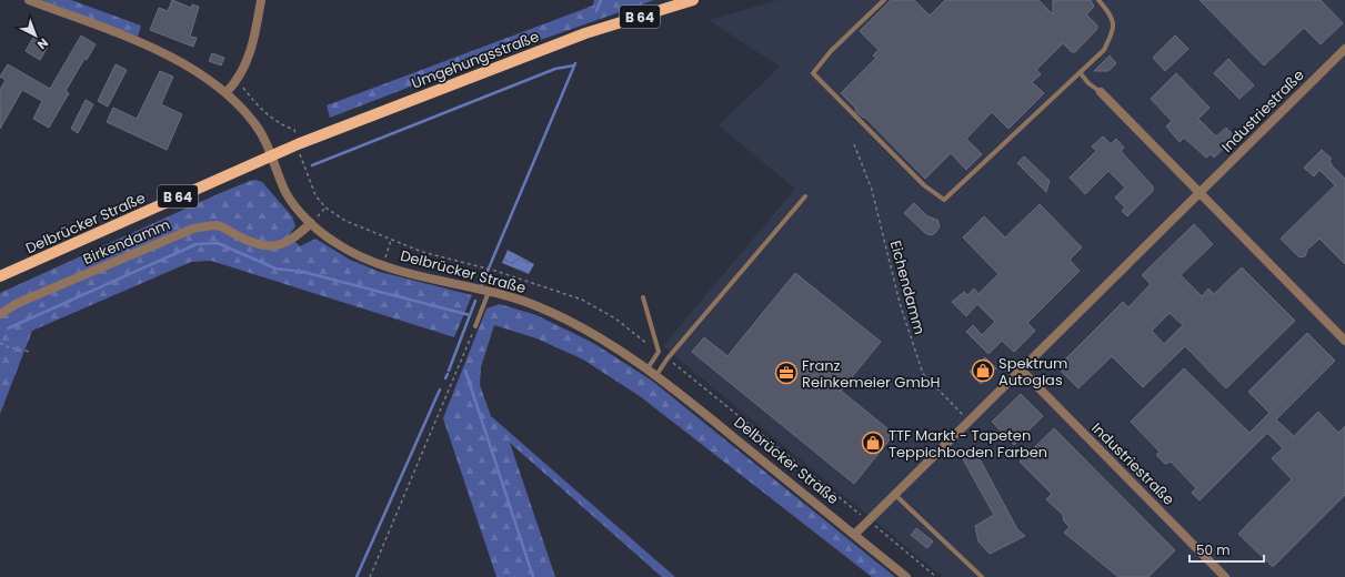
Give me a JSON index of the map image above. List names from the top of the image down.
{
  "streets": {
    "main road": ["B 64", "Umgehungsstraße", "Delbrücker Straße"],
    "street": ["Industriestraße", "Birkendamm"],
    "path": ["Eichendamm"]
  },
  "crossings": [
    ["Umgehungsstraße", "Delbrücker Straße"],
    ["Industriestraße", "Delbrücker Straße"],
    ["Industriestraße", "Eichendamm"],
    ["Delbrücker Straße", "Birkendamm"]
  ],
  "places": {
    "shop": ["Spektrum Autoglas", "TTF Markt - Tapeten Teppichboden Farben"],
    "office": ["Franz Reinkemeier GmbH"]
  },
  "scale_bar": "50 m",
  "north": "bottom right"
}
